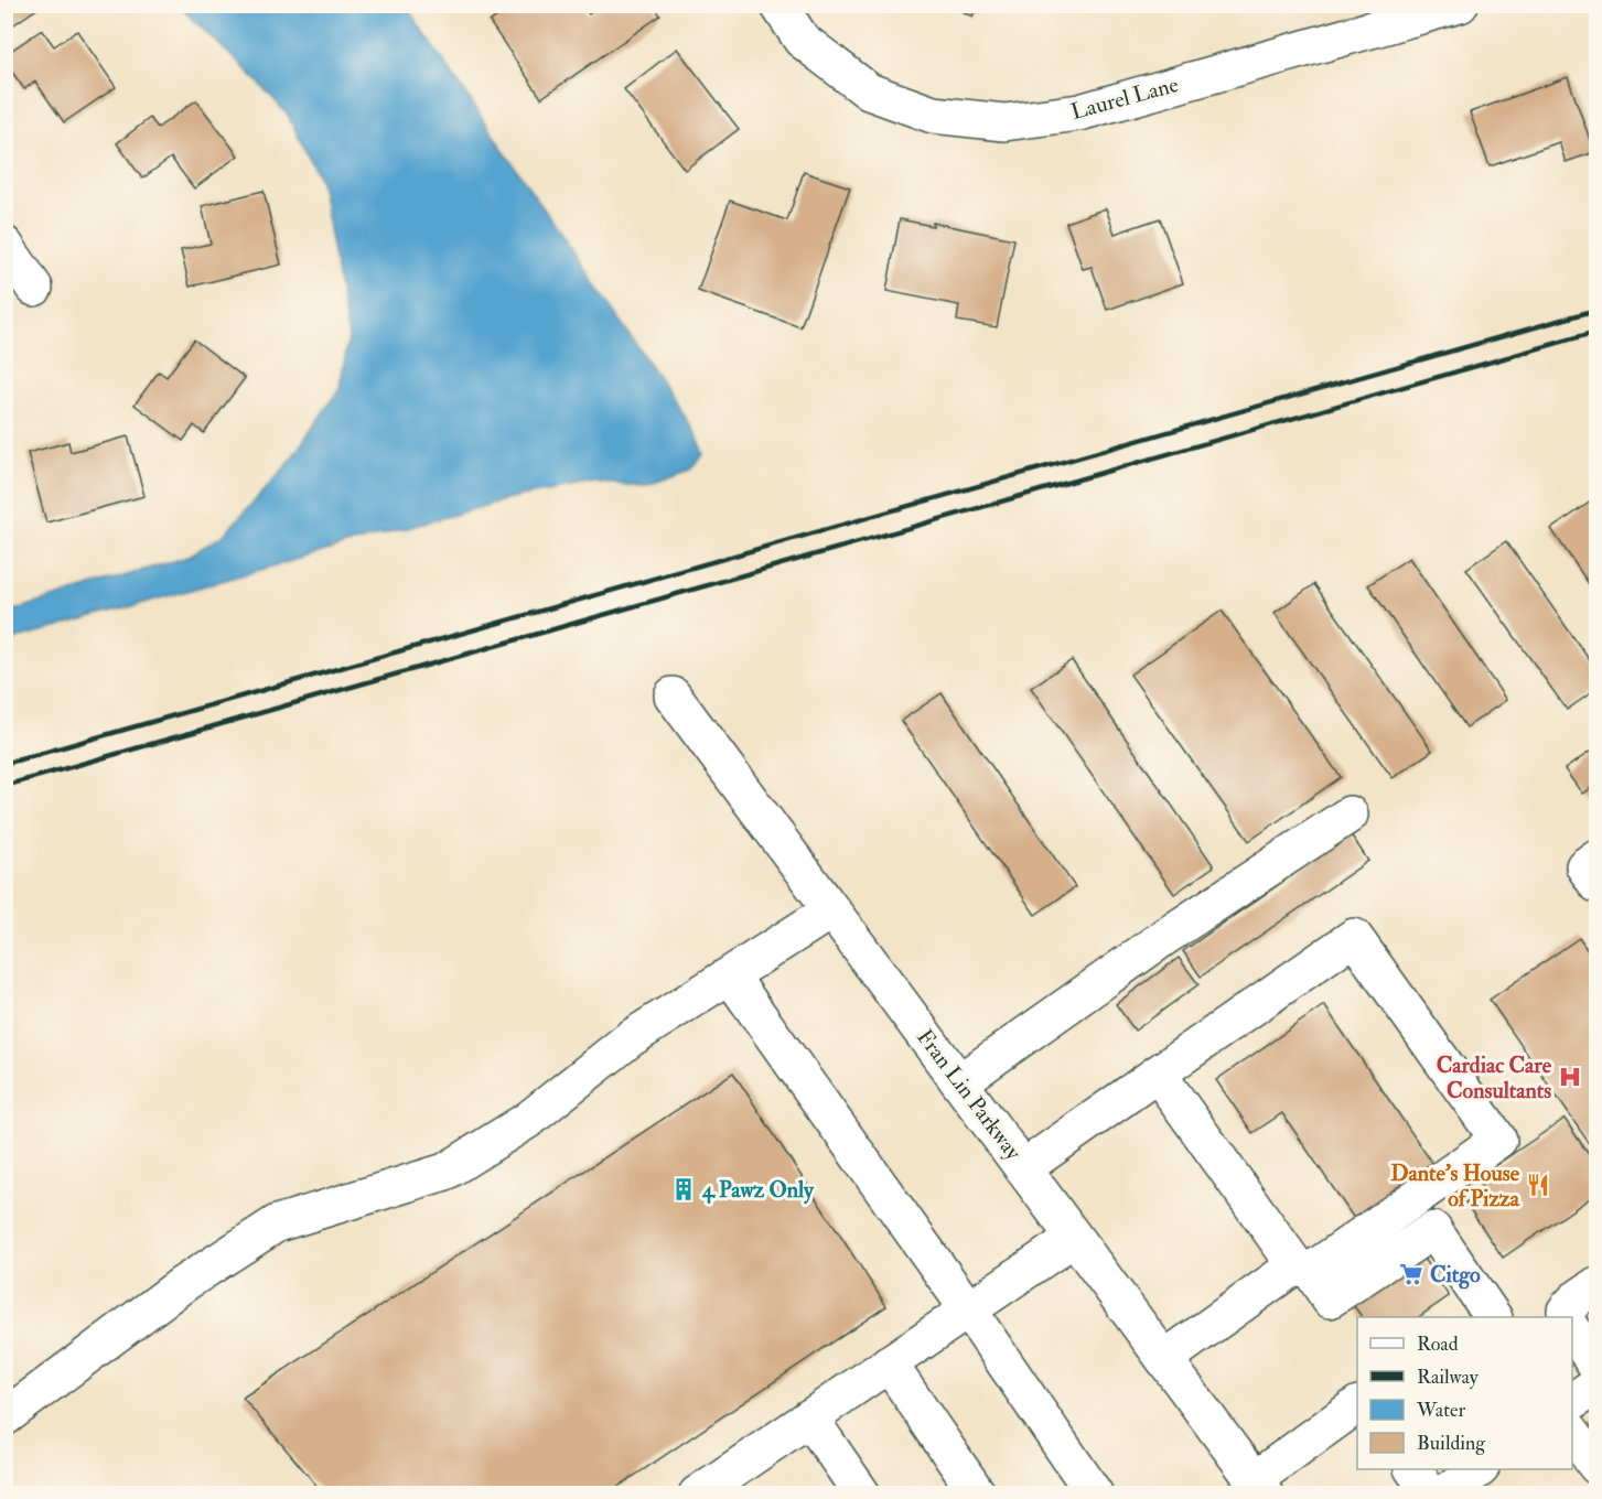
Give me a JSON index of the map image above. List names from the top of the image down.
{
  "streets": {
    "street": ["Laurel Lane", "Fran Lin Parkway"]
  },
  "places": {
    "hospital": ["Cardiac Care Consultants"],
    "restaurant": ["Dante's House of Pizza"],
    "building": ["4 Pawz Only"],
    "supermarket": ["Citgo"]
  },
  "legend": [
    "Road",
    "Railway",
    "Water",
    "Building"
  ]
}
